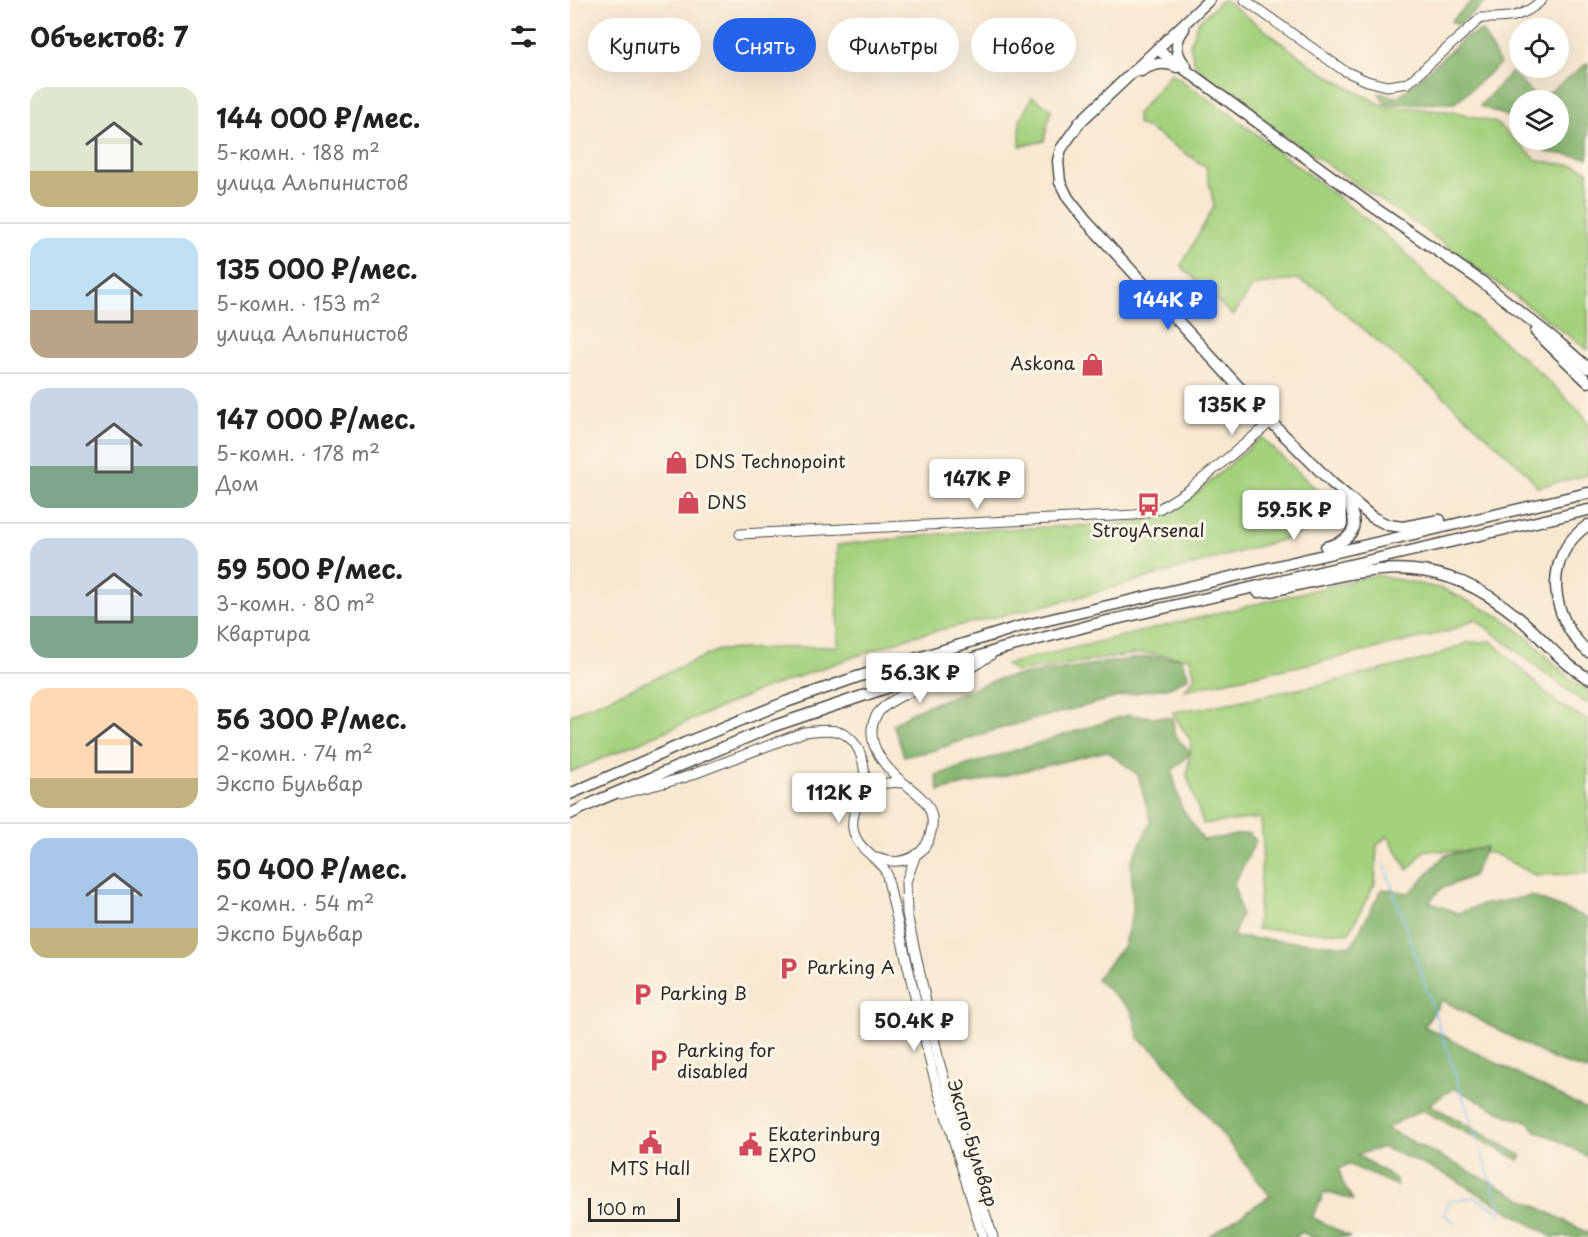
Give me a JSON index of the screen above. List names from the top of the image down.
{
  "streets": {
    "street": ["Экспо Бульвар"]
  },
  "places": {
    "shop": ["Askona", "DNS Technopoint", "DNS"],
    "bus stop": ["StroyArsenal"],
    "parking": ["Parking A", "Parking B", "Parking for disabled"],
    "public building": ["MTS Hall", "Ekaterinburg EXPO"]
  },
  "scale_bar": "100 m",
  "page": {
    "heading": "Объектов: 7",
    "chip": [
      "Купить",
      "Снять",
      "Фильтры",
      "Новое"
    ],
    "list": [
      {
        "name": "144 000 ₽/мес.",
        "note": "5-комн. · 188 m² · улица Альпинистов"
      },
      {
        "name": "135 000 ₽/мес.",
        "note": "5-комн. · 153 m² · улица Альпинистов"
      },
      {
        "name": "147 000 ₽/мес.",
        "note": "5-комн. · 178 m² · Дом"
      },
      {
        "name": "59 500 ₽/мес.",
        "note": "3-комн. · 80 m² · Квартира"
      },
      {
        "name": "56 300 ₽/мес.",
        "note": "2-комн. · 74 m² · Экспо Бульвар"
      },
      {
        "name": "50 400 ₽/мес.",
        "note": "2-комн. · 54 m² · Экспо Бульвар"
      }
    ],
    "price": [
      "144K ₽",
      "135K ₽",
      "147K ₽",
      "59.5K ₽",
      "56.3K ₽",
      "112K ₽",
      "50.4K ₽"
    ],
    "scale": "100 m"
  }
}
